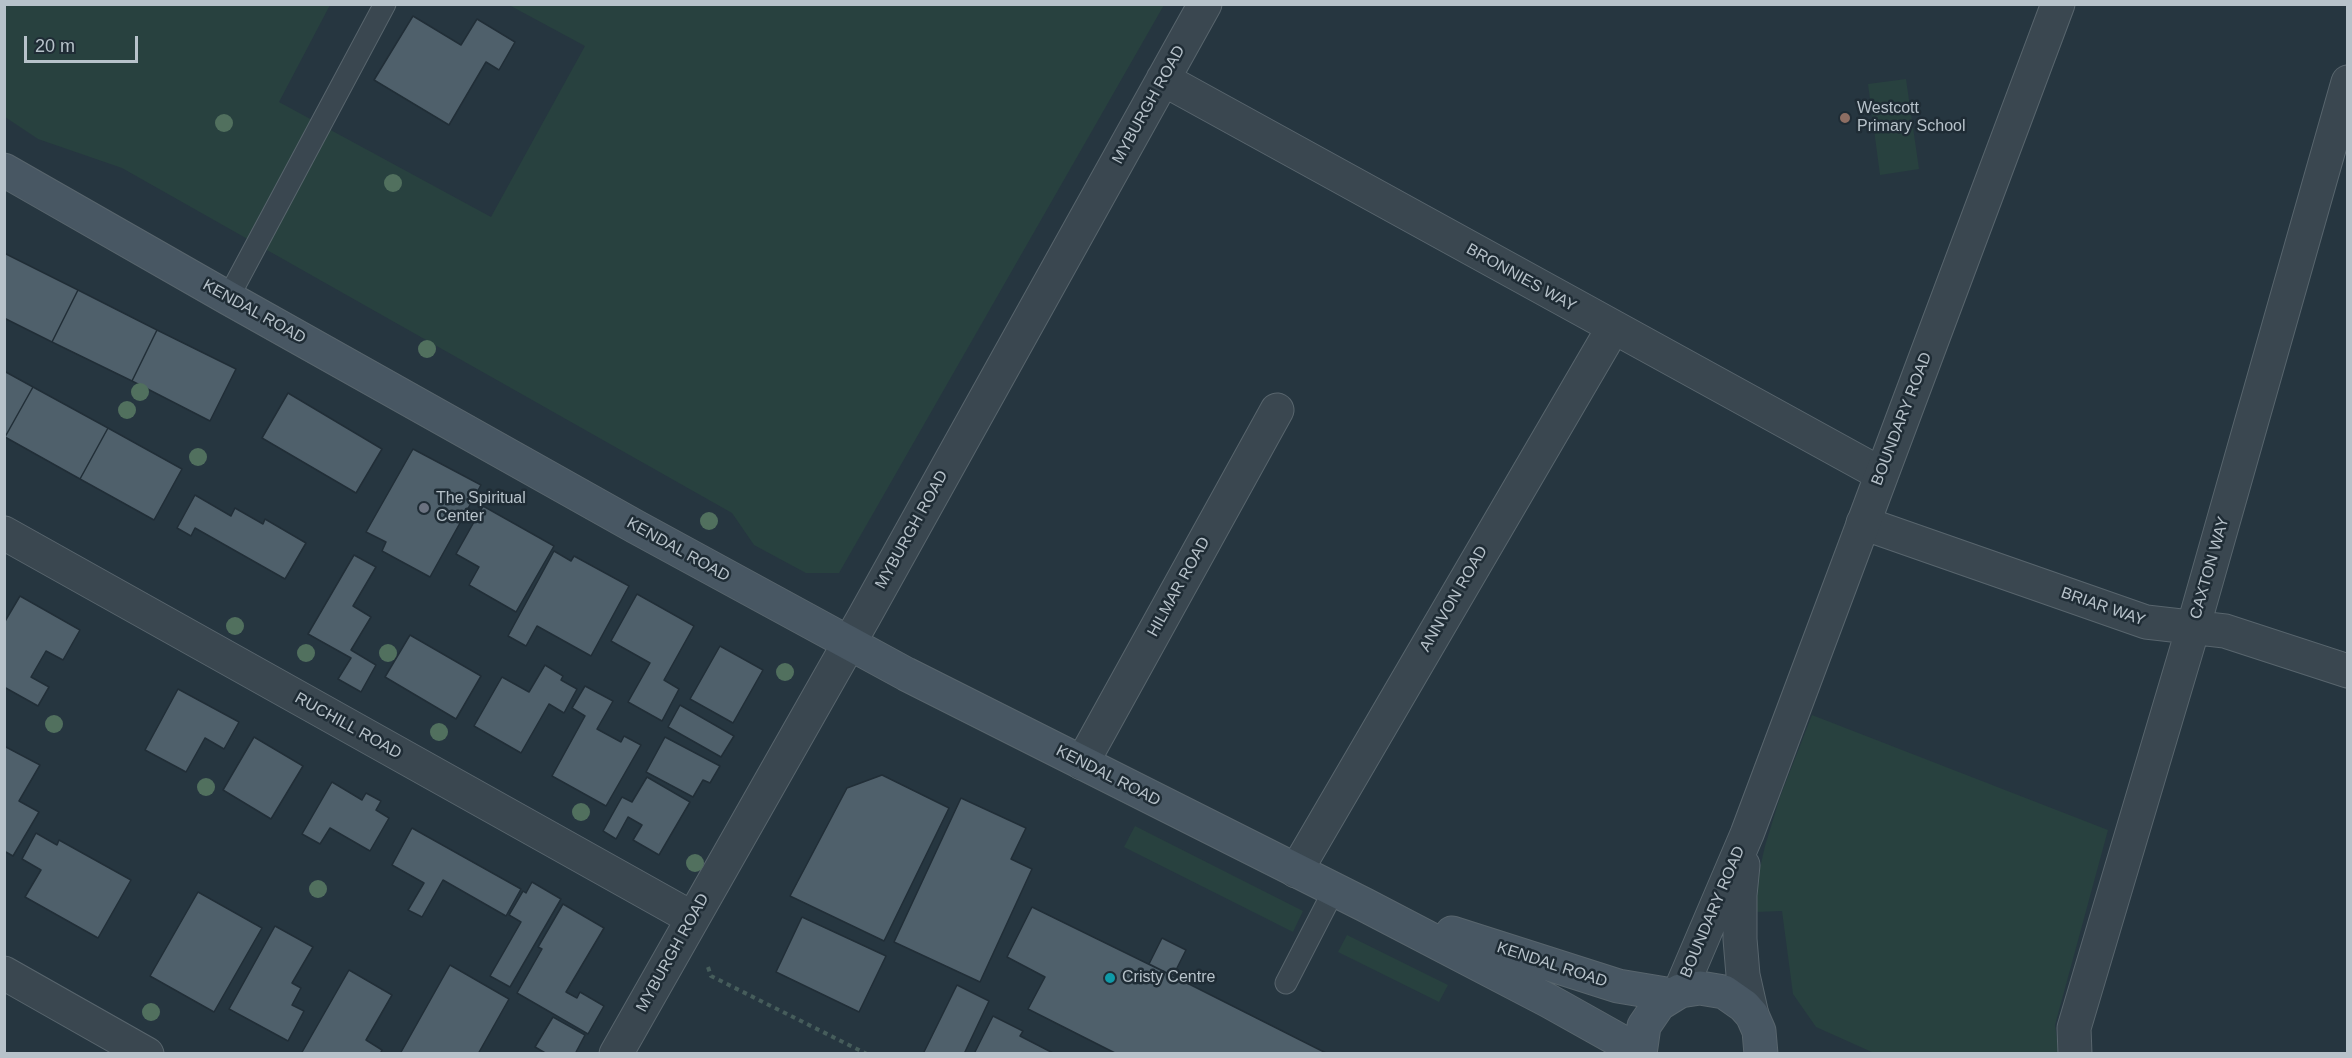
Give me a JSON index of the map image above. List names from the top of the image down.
{
  "streets": {
    "main road": ["KENDAL ROAD"],
    "street": [
      "MYBURGH ROAD",
      "BRONNIES WAY",
      "BOUNDARY ROAD",
      "CAXTON WAY",
      "HILMAR ROAD",
      "ANNVON ROAD",
      "BRIAR WAY",
      "RUCHILL ROAD"
    ]
  },
  "crossings": [
    ["MYBURGH ROAD", "BRONNIES WAY"],
    ["MYBURGH ROAD", "KENDAL ROAD"],
    ["MYBURGH ROAD", "RUCHILL ROAD"],
    ["BRONNIES WAY", "BOUNDARY ROAD"],
    ["BRONNIES WAY", "ANNVON ROAD"],
    ["KENDAL ROAD", "BOUNDARY ROAD"],
    ["KENDAL ROAD", "HILMAR ROAD"],
    ["KENDAL ROAD", "ANNVON ROAD"],
    ["BOUNDARY ROAD", "BRIAR WAY"],
    ["CAXTON WAY", "BRIAR WAY"]
  ],
  "places": ["Westcott Primary School", "The Spiritual Center", "Cristy Centre"],
  "scale_bar": "20 m"
}
